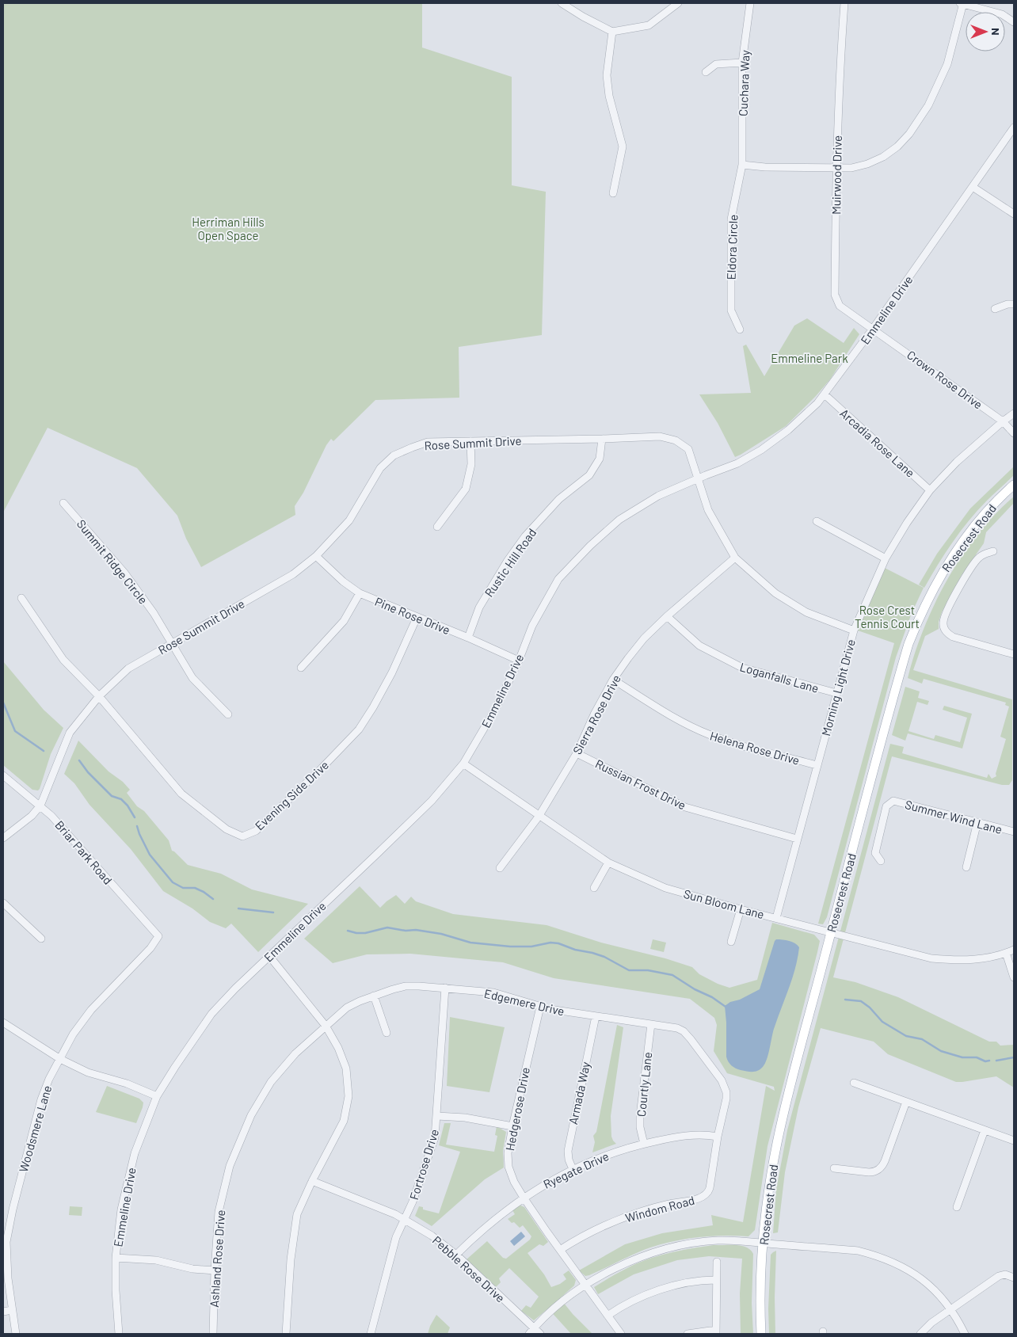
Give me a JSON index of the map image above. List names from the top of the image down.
{
  "streets": {
    "main road": ["Rosecrest Road"],
    "street": [
      "Cuchara Way",
      "Muirwood Drive",
      "Eldora Circle",
      "Emmeline Drive",
      "Crown Rose Drive",
      "Rose Summit Drive",
      "Arcadia Rose Lane",
      "Summit Ridge Circle",
      "Rustic Hill Road",
      "Pine Rose Drive",
      "Loganfalls Lane",
      "Morning Light Drive",
      "Sierra Rose Drive",
      "Helena Rose Drive",
      "Russian Frost Drive",
      "Evening Side Drive",
      "Summer Wind Lane",
      "Briar Park Road",
      "Sun Bloom Lane",
      "Edgemere Drive",
      "Courtly Lane",
      "Armada Way",
      "Hedgerose Drive",
      "Woodsmere Lane",
      "Fortrose Drive",
      "Ryegate Drive",
      "Windom Road",
      "Ashland Rose Drive",
      "Pebble Rose Drive"
    ]
  },
  "crossings": [
    ["Cuchara Way", "Eldora Circle"],
    ["Muirwood Drive", "Emmeline Drive"],
    ["Muirwood Drive", "Crown Rose Drive"],
    ["Emmeline Drive", "Crown Rose Drive"],
    ["Emmeline Drive", "Rose Summit Drive"],
    ["Emmeline Drive", "Arcadia Rose Lane"],
    ["Emmeline Drive", "Pine Rose Drive"],
    ["Emmeline Drive", "Sun Bloom Lane"],
    ["Crown Rose Drive", "Morning Light Drive"],
    ["Rose Summit Drive", "Summit Ridge Circle"],
    ["Rose Summit Drive", "Rustic Hill Road"],
    ["Rose Summit Drive", "Pine Rose Drive"],
    ["Rose Summit Drive", "Morning Light Drive"],
    ["Rose Summit Drive", "Sierra Rose Drive"],
    ["Rose Summit Drive", "Evening Side Drive"],
    ["Rose Summit Drive", "Briar Park Road"],
    ["Arcadia Rose Lane", "Morning Light Drive"],
    ["Rosecrest Road", "Sun Bloom Lane"],
    ["Rustic Hill Road", "Pine Rose Drive"],
    ["Pine Rose Drive", "Evening Side Drive"],
    ["Loganfalls Lane", "Morning Light Drive"],
    ["Loganfalls Lane", "Sierra Rose Drive"],
    ["Morning Light Drive", "Helena Rose Drive"],
    ["Morning Light Drive", "Russian Frost Drive"],
    ["Morning Light Drive", "Sun Bloom Lane"],
    ["Sierra Rose Drive", "Helena Rose Drive"],
    ["Sierra Rose Drive", "Russian Frost Drive"],
    ["Sierra Rose Drive", "Sun Bloom Lane"],
    ["Briar Park Road", "Woodsmere Lane"],
    ["Edgemere Drive", "Courtly Lane"],
    ["Edgemere Drive", "Armada Way"],
    ["Edgemere Drive", "Hedgerose Drive"],
    ["Edgemere Drive", "Fortrose Drive"],
    ["Edgemere Drive", "Windom Road"],
    ["Edgemere Drive", "Ashland Rose Drive"],
    ["Courtly Lane", "Ryegate Drive"],
    ["Armada Way", "Ryegate Drive"],
    ["Hedgerose Drive", "Ryegate Drive"],
    ["Hedgerose Drive", "Windom Road"],
    ["Fortrose Drive", "Pebble Rose Drive"],
    ["Ryegate Drive", "Windom Road"],
    ["Ryegate Drive", "Pebble Rose Drive"]
  ],
  "parks": ["Herriman Hills Open Space", "Emmeline Park", "Rose Crest Tennis Court"],
  "north": "right"
}
